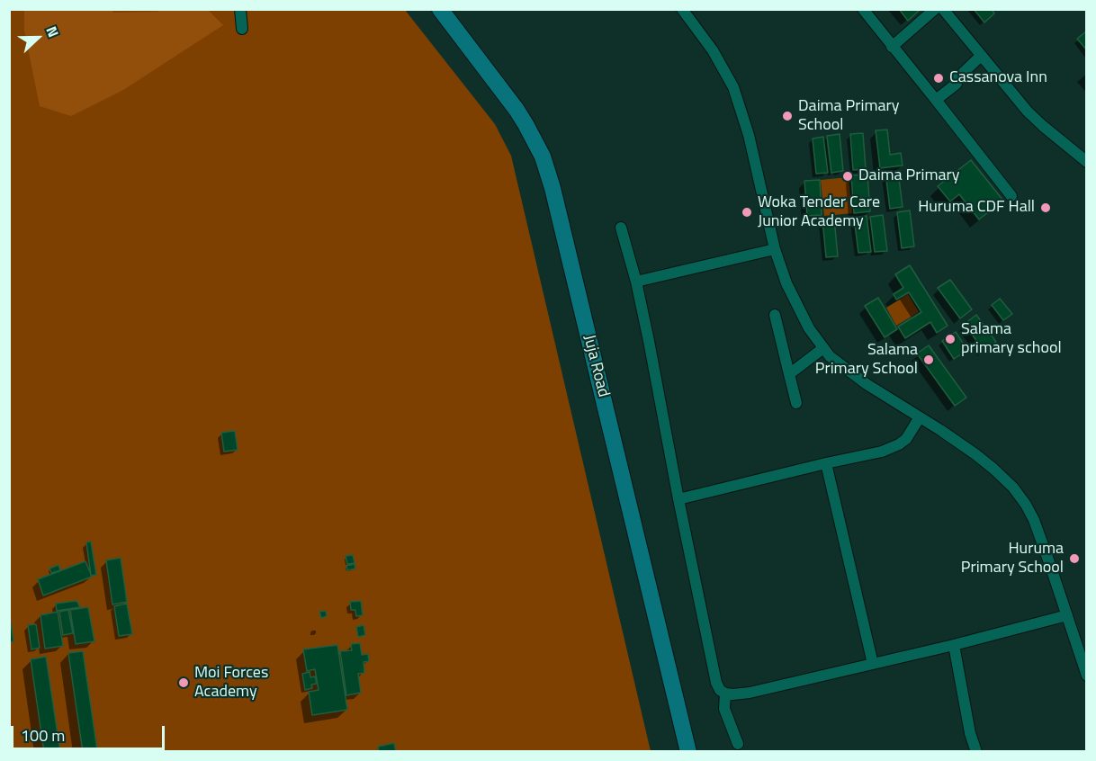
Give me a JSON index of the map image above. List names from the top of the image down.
{
  "streets": {
    "main road": ["Juja Road"]
  },
  "places": [
    "Cassanova Inn",
    "Daima Primary School",
    "Daima Primary",
    "Huruma CDF Hall",
    "Woka Tender Care Junior Academy",
    "Salama primary school",
    "Salama Primary School",
    "Huruma Primary School",
    "Moi Forces Academy"
  ],
  "scale_bar": "100 m",
  "north": "right"
}
